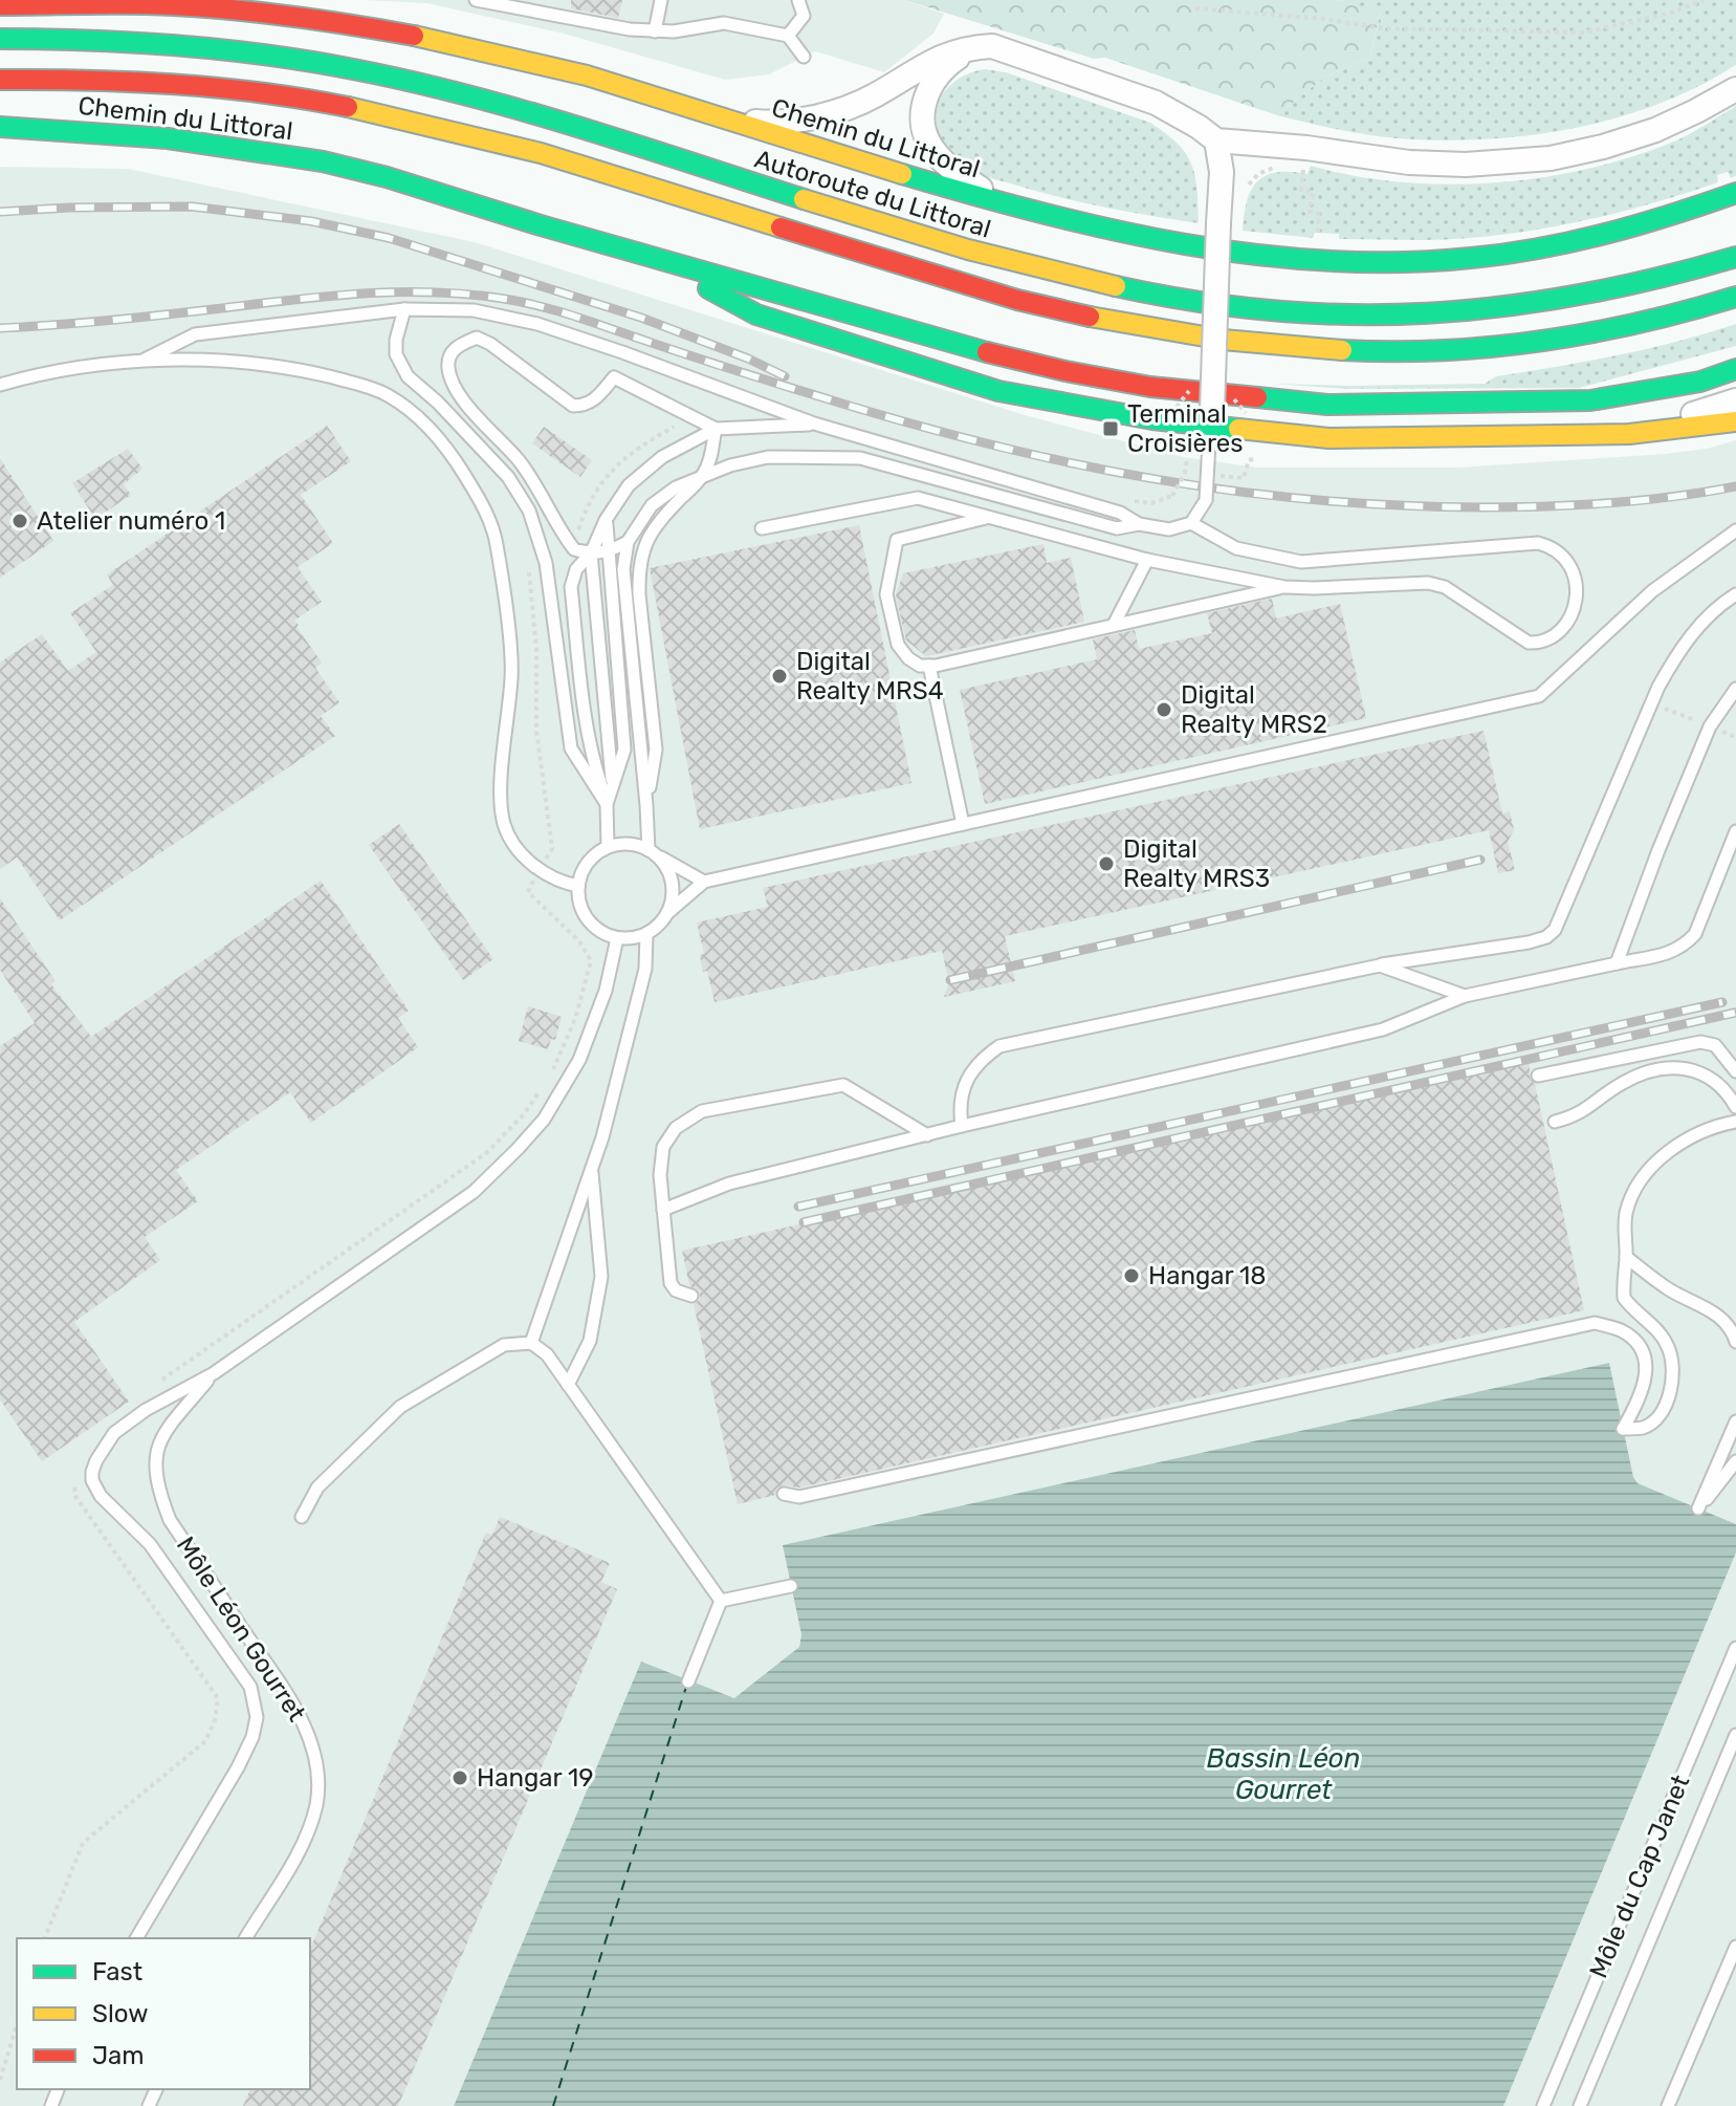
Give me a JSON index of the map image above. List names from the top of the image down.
{
  "streets": {
    "main road": ["Chemin du Littoral", "Autoroute du Littoral"],
    "lane": ["Môle Léon Gourret", "Môle du Cap Janet"]
  },
  "water": ["Bassin Léon Gourret"],
  "places": {
    "transit": ["Terminal Croisières"],
    "other": [
      "Atelier numéro 1",
      "Digital Realty MRS4",
      "Digital Realty MRS2",
      "Digital Realty MRS3",
      "Hangar 18",
      "Hangar 19"
    ]
  },
  "legend": ["Fast", "Slow", "Jam"]
}
